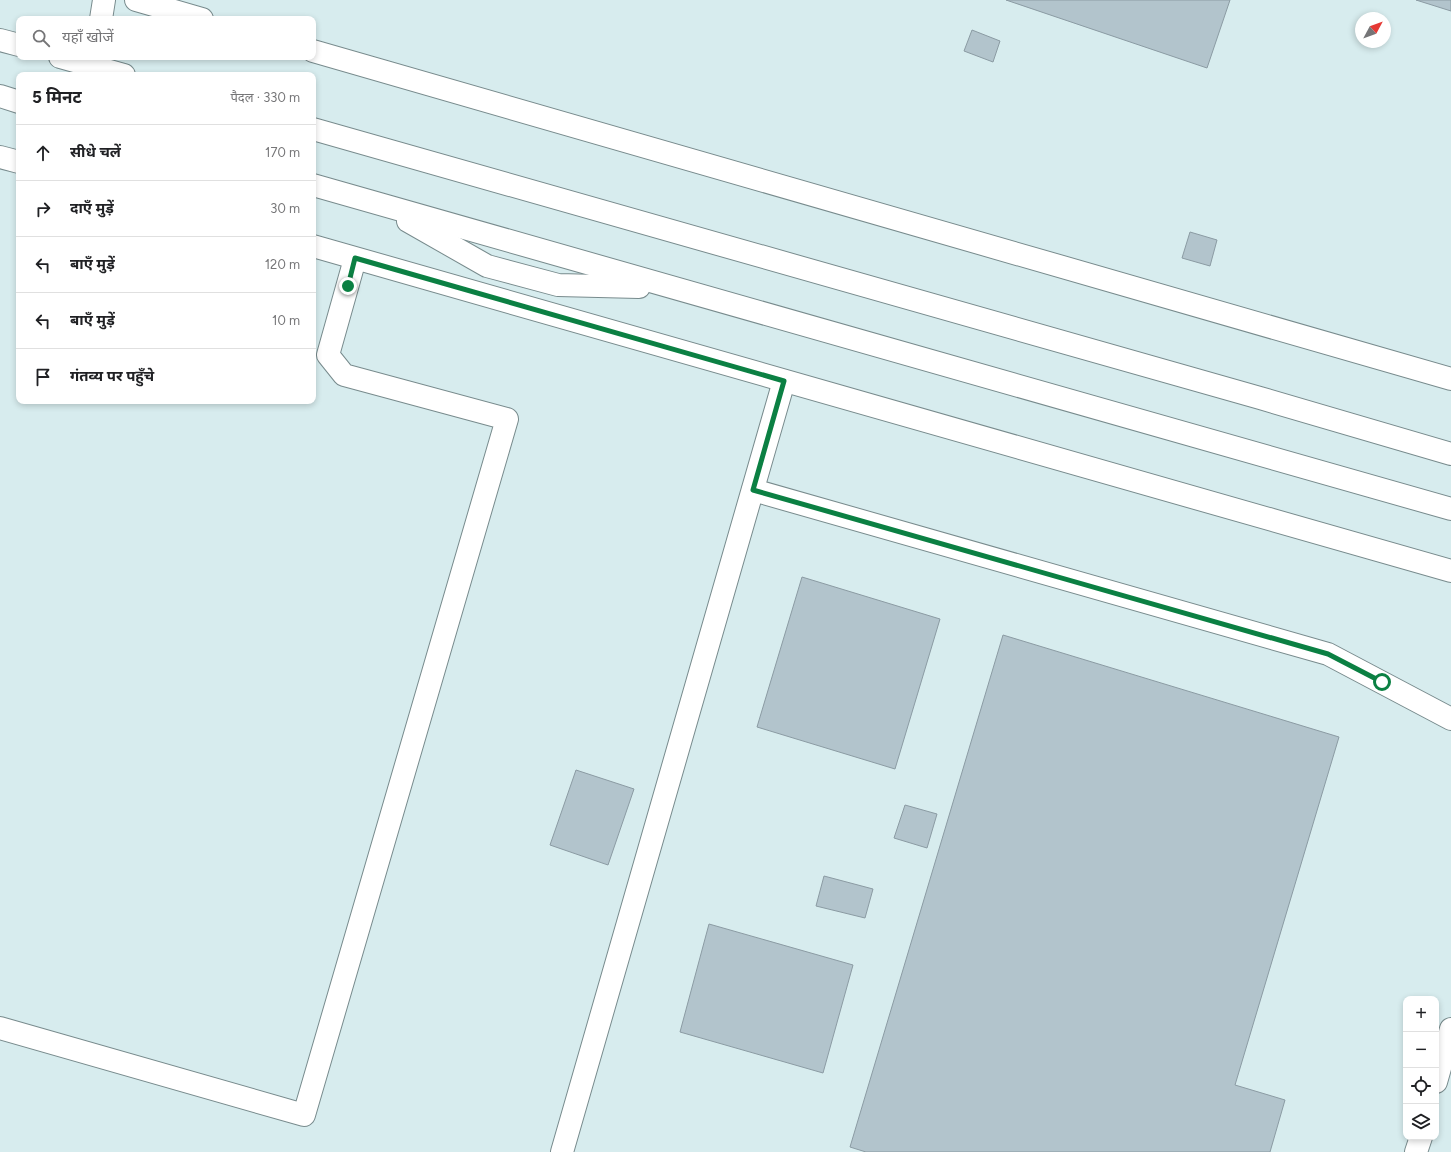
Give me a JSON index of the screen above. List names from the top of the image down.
{
  "north": "top right",
  "page": {
    "search": "यहाँ खोजें",
    "heading": ["5 मिनट", "पैदल · 330 m"],
    "list": [
      ["सीधे चलें", "170 m"],
      ["दाएँ मुड़ें", "30 m"],
      ["बाएँ मुड़ें", "120 m"],
      ["बाएँ मुड़ें", "10 m"],
      "गंतव्य पर पहुँचे"
    ],
    "map_buttons": ["+", "−"]
  }
}
